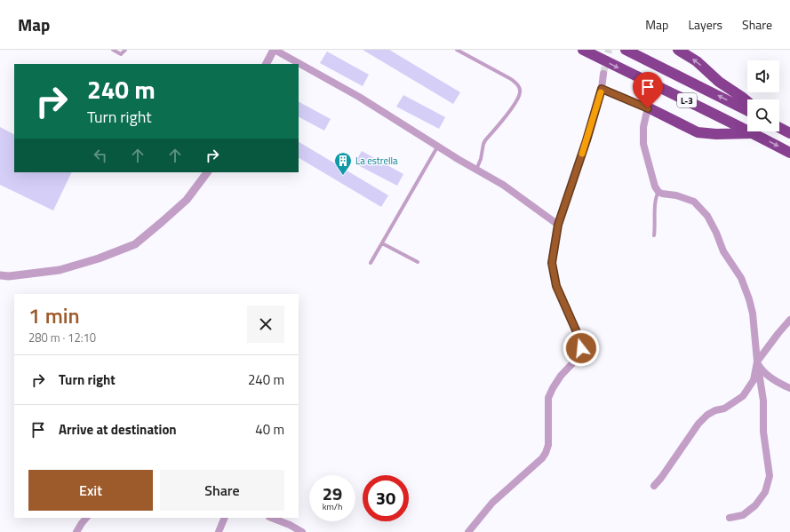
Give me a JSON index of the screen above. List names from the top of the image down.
{
  "streets": {
    "highway": ["L-3"]
  },
  "places": {
    "building": ["La estrella"]
  },
  "page": {
    "header": "Map",
    "nav": ["Map", "Layers", "Share"],
    "turn": ["240 m", "Turn right"],
    "heading": ["1 min", "280 m · 12:10"],
    "list": [
      {
        "name": "Turn right",
        "value": "240 m"
      },
      {
        "name": "Arrive at destination",
        "value": "40 m"
      }
    ],
    "buttons": ["Exit", "Share"],
    "speed": "29 km/h",
    "limit": "30"
  }
}
